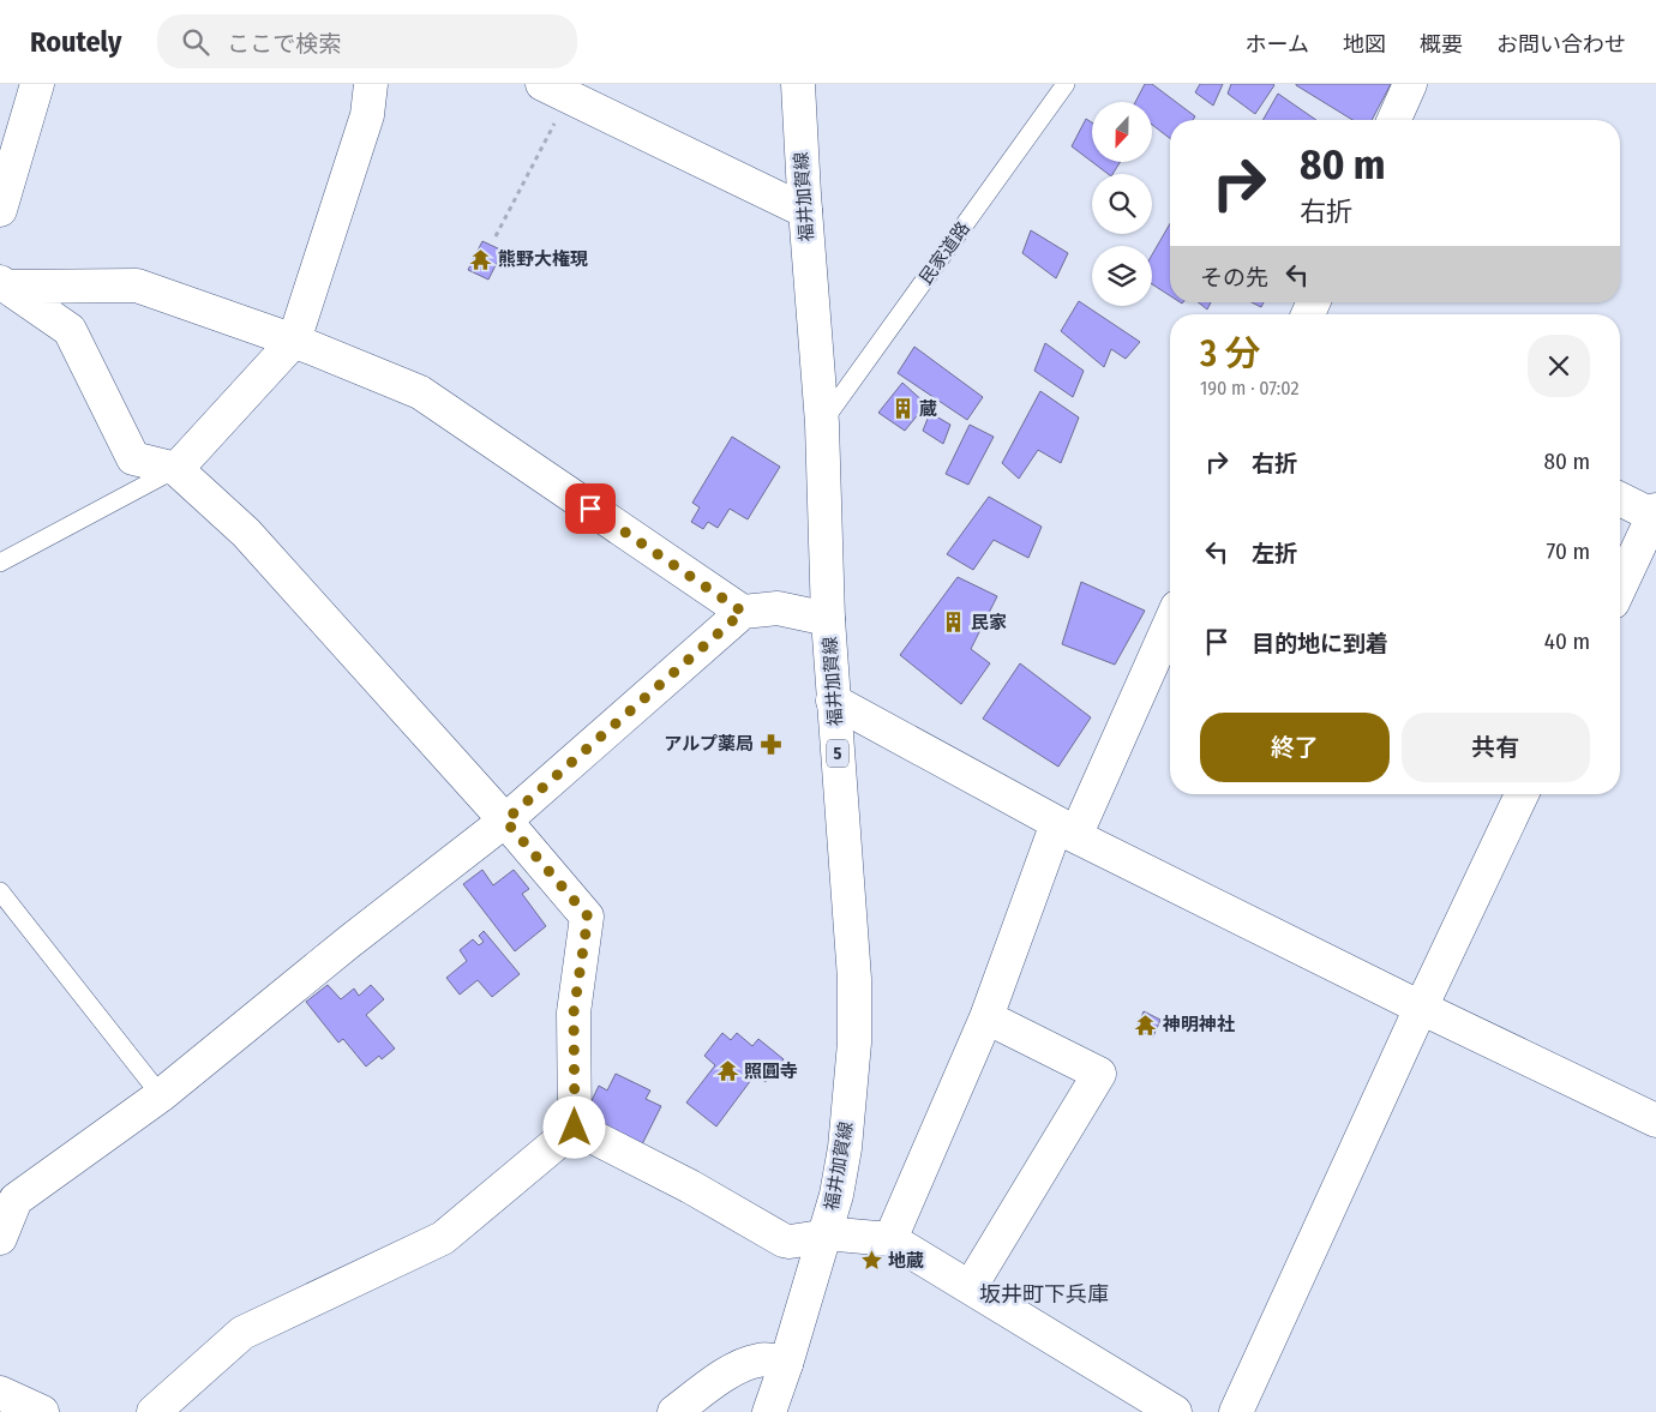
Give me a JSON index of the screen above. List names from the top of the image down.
{
  "streets": {
    "street": ["福井加賀線", "5"],
    "lane": ["民家道路"]
  },
  "crossings": [
    ["福井加賀線", "民家道路"]
  ],
  "districts": ["坂井町下兵庫"],
  "places": {
    "temple": ["熊野大権現", "神明神社", "照圓寺"],
    "building": ["蔵", "民家"],
    "pharmacy": ["アルプ薬局"],
    "place": ["地蔵"]
  },
  "north": "bottom",
  "page": {
    "header": "Routely",
    "search": "ここで検索",
    "nav": [
      "ホーム",
      "地図",
      "概要",
      "お問い合わせ"
    ],
    "turn": ["80 m", "右折"],
    "then": "その先",
    "heading": ["3 分", "190 m · 07:02"],
    "list": [
      {
        "name": "右折",
        "value": "80 m"
      },
      {
        "name": "左折",
        "value": "70 m"
      },
      {
        "name": "目的地に到着",
        "value": "40 m"
      }
    ],
    "buttons": ["終了", "共有"]
  }
}
